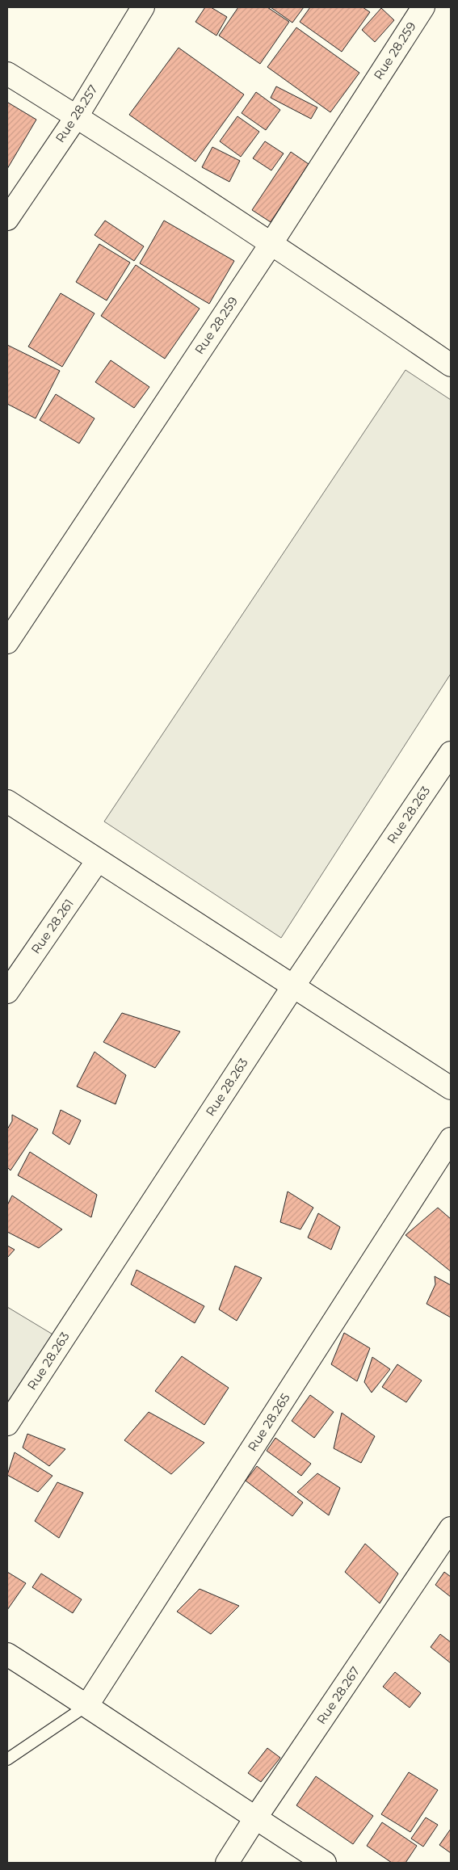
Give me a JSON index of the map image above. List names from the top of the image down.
{
  "streets": {
    "street": [
      "Rue 28.259",
      "Rue 28.257",
      "Rue 28.263",
      "Rue 28.261",
      "Rue 28.265",
      "Rue 28.267"
    ]
  }
}
